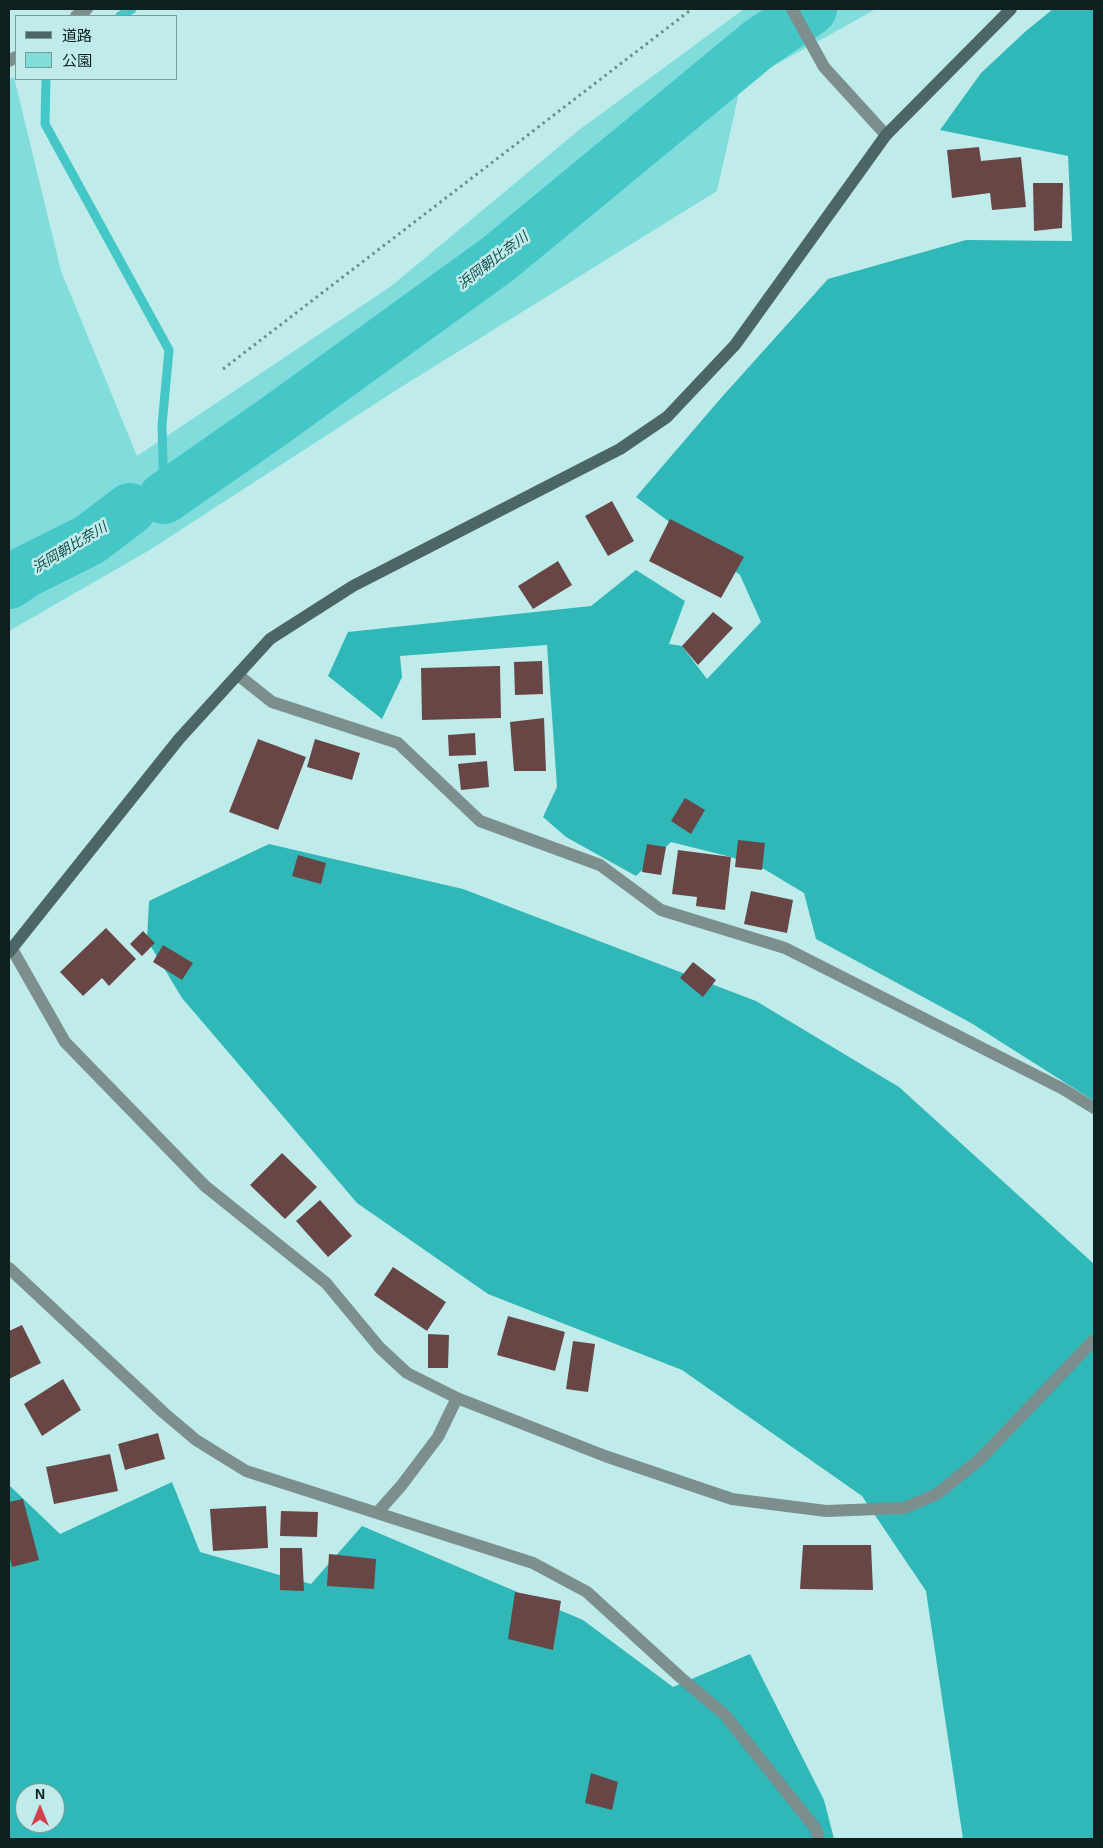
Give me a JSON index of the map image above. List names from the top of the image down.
{
  "water": ["浜岡朝比奈川"],
  "legend": ["道路", "公園"],
  "north": "top"
}
